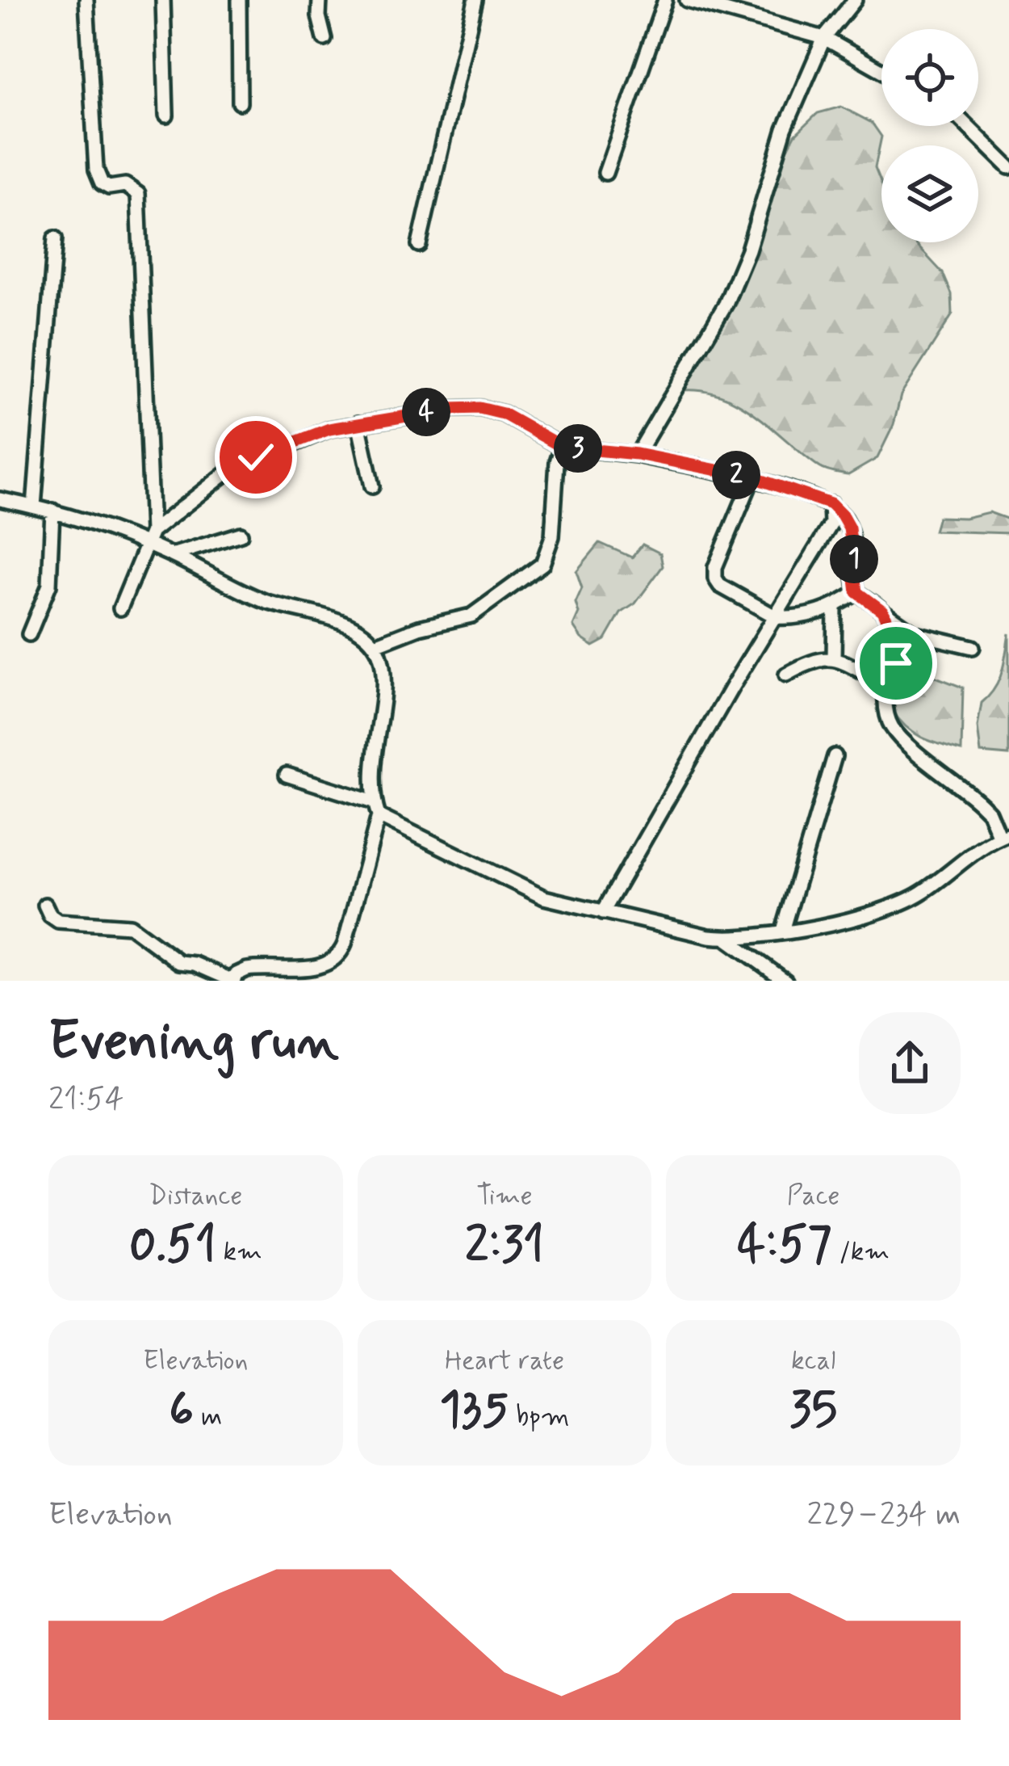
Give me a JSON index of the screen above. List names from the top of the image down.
{
  "page": {
    "pins": [
      "4",
      "3",
      "2",
      "1"
    ],
    "heading": ["Evening run", "21:54"],
    "stats": [
      ["Distance", "0.51 km"],
      ["Time", "2:31"],
      ["Pace", "4:57 /km"],
      ["Elevation", "6 m"],
      ["Heart rate", "135 bpm"],
      ["kcal", "35"]
    ],
    "chart": ["Elevation", "229–234 m"]
  }
}
